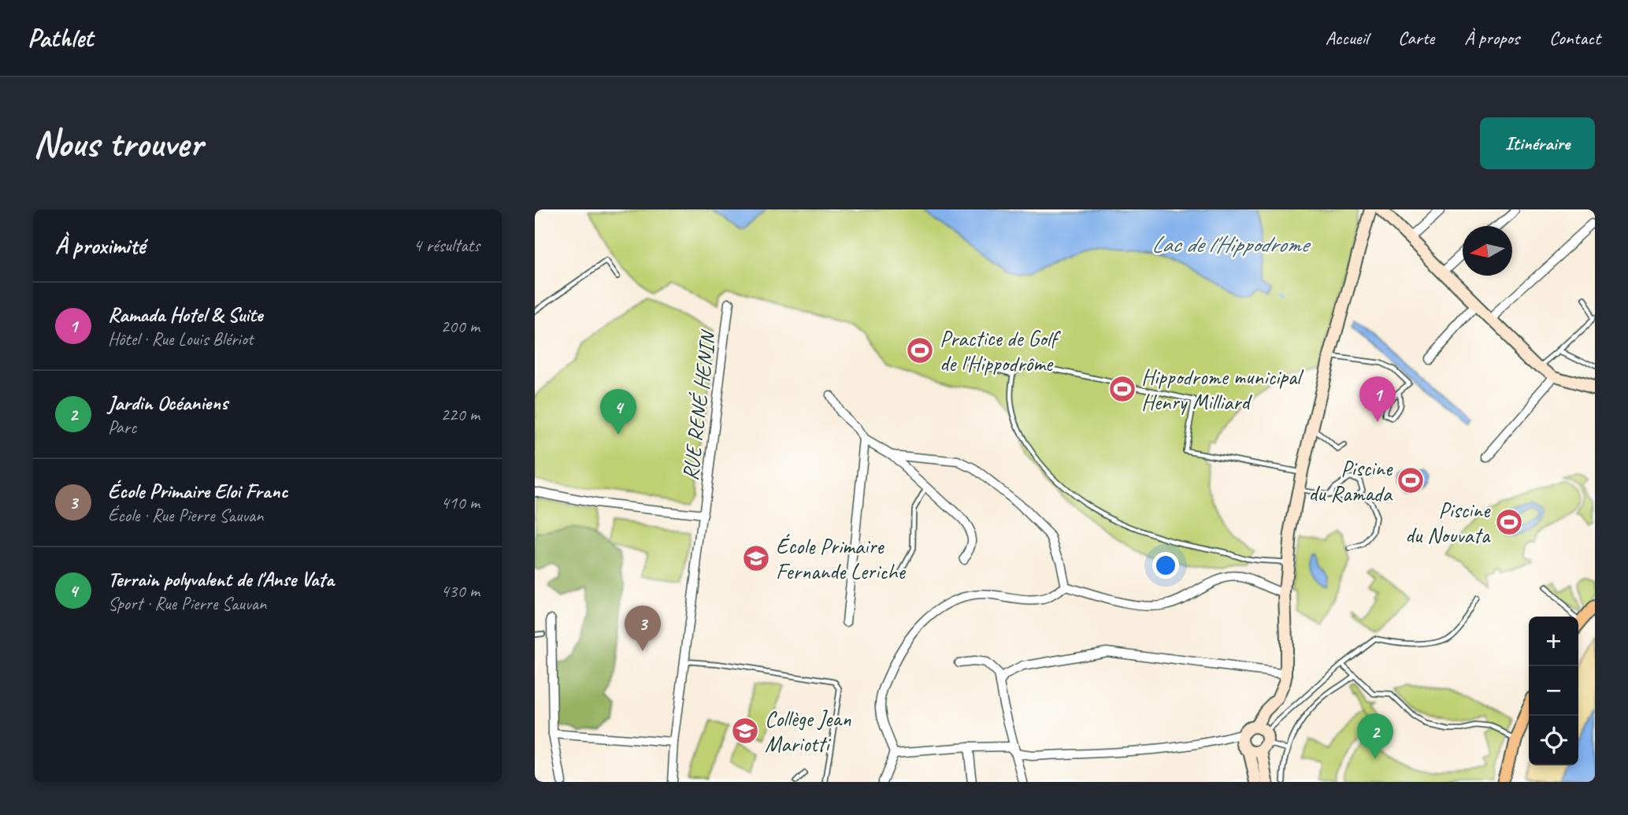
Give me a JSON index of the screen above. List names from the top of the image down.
{
  "streets": {
    "street": ["RUE RENÉ HENIN"]
  },
  "water": ["Lac de l'Hippodrome"],
  "places": {
    "sports": [
      "Practice de Golf de l'Hippodrôme",
      "Hippodrome municipal Henry Milliard",
      "Piscine du Ramada",
      "Piscine du Nouvata"
    ],
    "school or university": ["École Primaire Fernande Leriche", "Collège Jean Mariotti"]
  },
  "north": "left",
  "page": {
    "header": "Pathlet",
    "nav": [
      "Accueil",
      "Carte",
      "À propos",
      "Contact"
    ],
    "buttons": "Itinéraire",
    "title": "Nous trouver",
    "heading": ["À proximité", "4 résultats"],
    "list": [
      {
        "mark": "1",
        "name": "Ramada Hotel & Suite",
        "note": "Hôtel · Rue Louis Blériot",
        "value": "200 m"
      },
      {
        "mark": "2",
        "name": "Jardin Océaniens",
        "note": "Parc",
        "value": "220 m"
      },
      {
        "mark": "3",
        "name": "École Primaire Eloi Franc",
        "note": "École · Rue Pierre Sauvan",
        "value": "410 m"
      },
      {
        "mark": "4",
        "name": "Terrain polyvalent de l'Anse Vata",
        "note": "Sport · Rue Pierre Sauvan",
        "value": "430 m"
      }
    ],
    "pins": [
      "1",
      "4",
      "3",
      "2"
    ],
    "map_buttons": ["+", "−"]
  }
}
